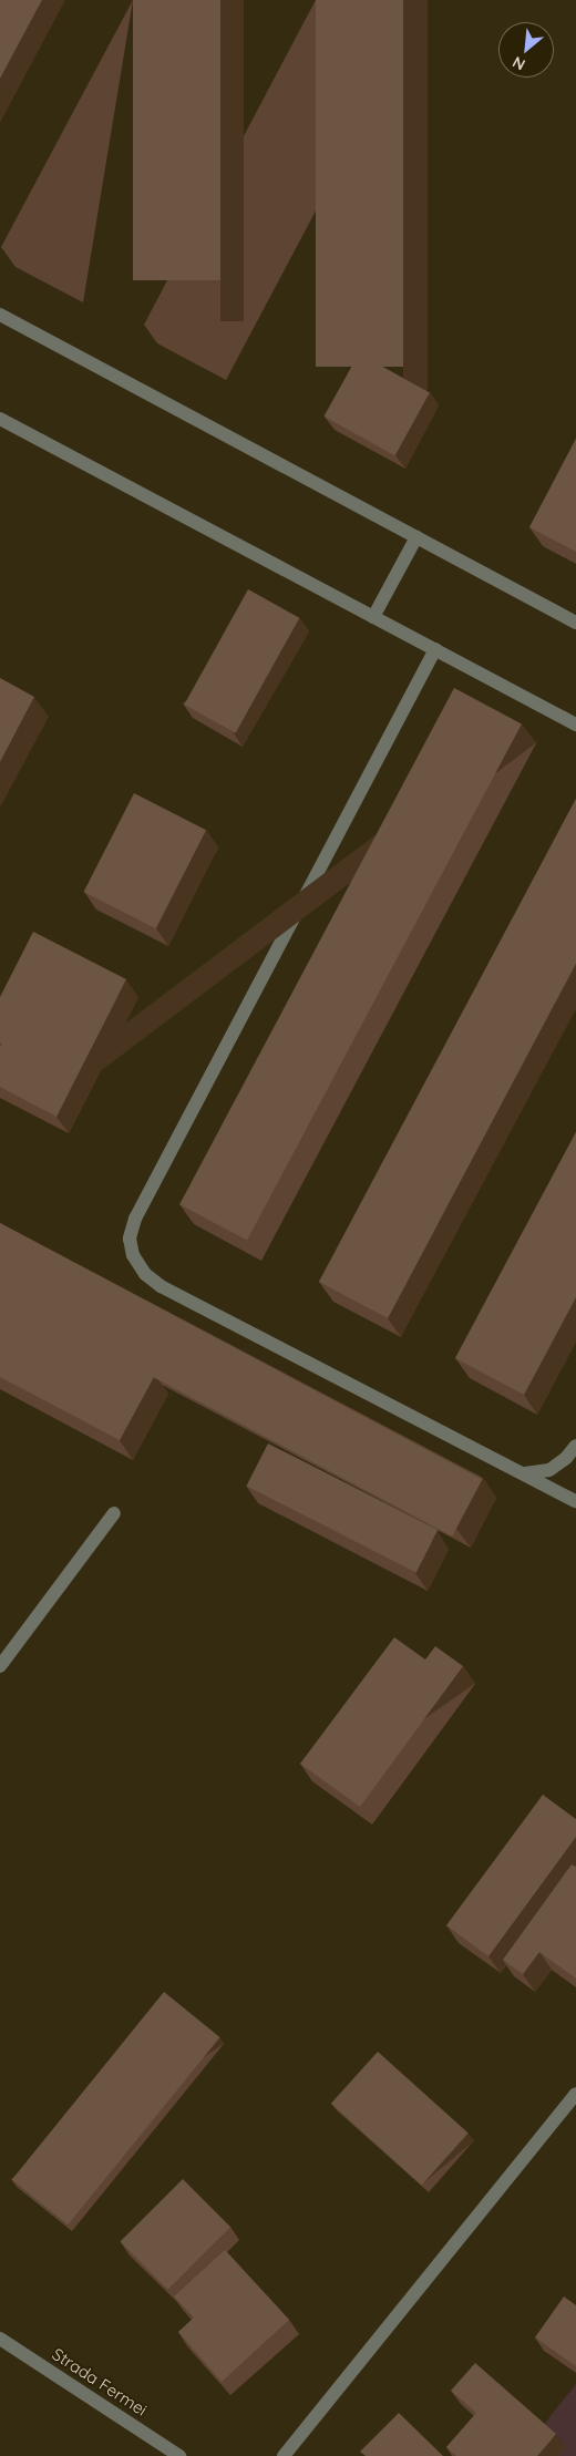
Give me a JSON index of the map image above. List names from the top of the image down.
{
  "streets": {
    "street": ["Strada Fermei"]
  },
  "north": "bottom left"
}
